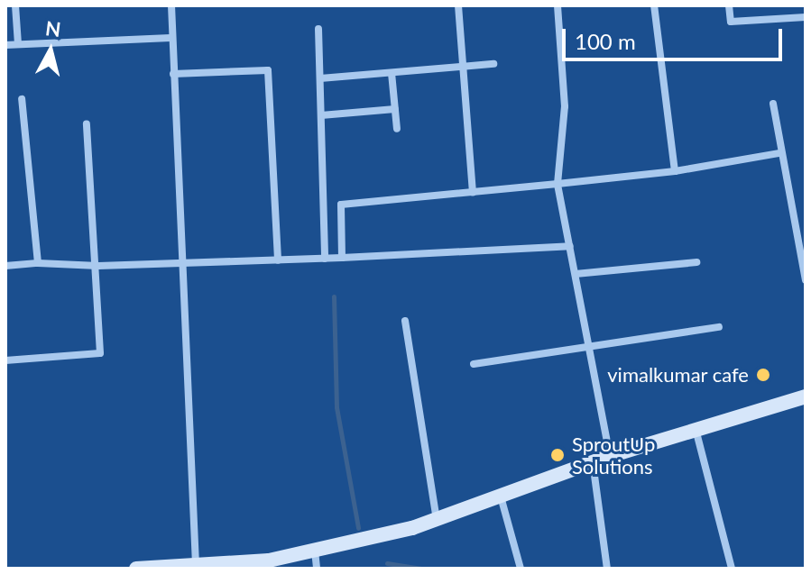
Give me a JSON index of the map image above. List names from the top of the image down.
{
  "places": ["vimalkumar cafe", "SproutUp Solutions"],
  "scale_bar": "100 m",
  "north": "top"
}
